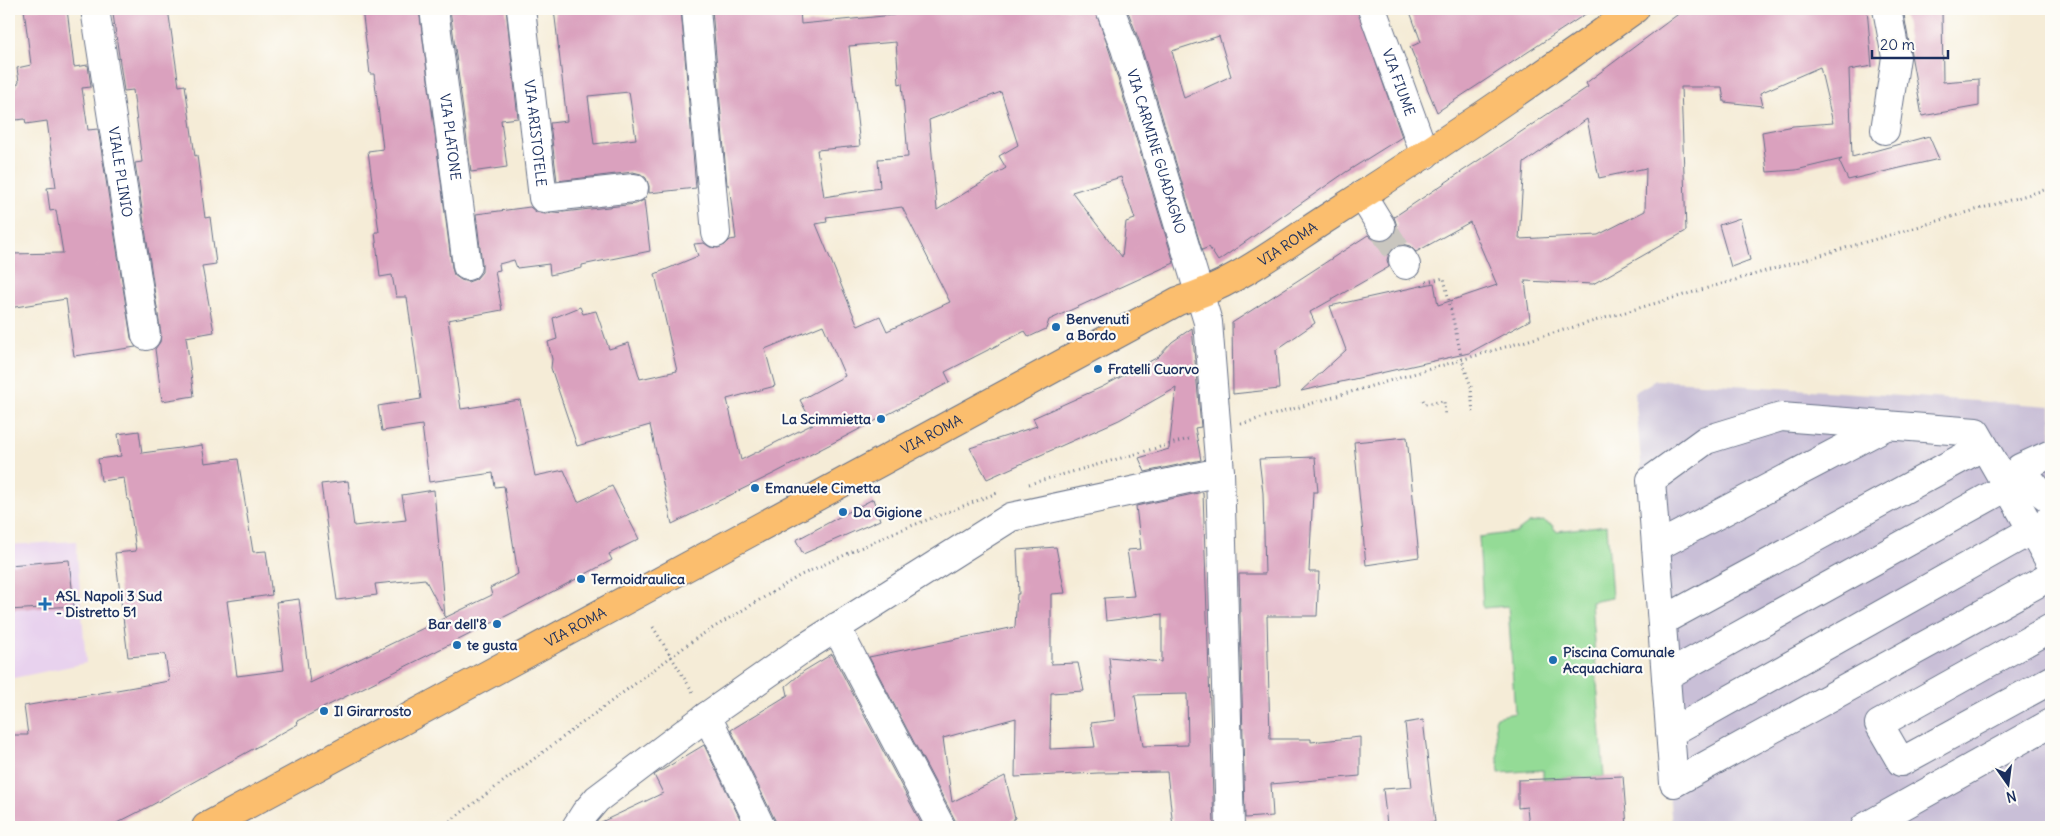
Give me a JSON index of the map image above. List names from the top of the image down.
{
  "streets": {
    "main road": ["VIA ROMA"],
    "street": [
      "VIA FIUME",
      "VIA ARISTOTELE",
      "VIA PLATONE",
      "VIA CARMINE GUADAGNO",
      "VIALE PLINIO"
    ]
  },
  "crossings": [
    ["VIA FIUME", "VIA ROMA"],
    ["VIA CARMINE GUADAGNO", "VIA ROMA"]
  ],
  "places": {
    "other": [
      "Benvenuti a Bordo",
      "Fratelli Cuorvo",
      "La Scimmietta",
      "Emanuele Cimetta",
      "Da Gigione",
      "Termoidraulica",
      "Bar dell'8",
      "te gusta",
      "Piscina Comunale Acquachiara",
      "Il Girarrosto"
    ],
    "health": ["ASL Napoli 3 Sud - Distretto 51"]
  },
  "scale_bar": "20 m",
  "north": "bottom"
}
